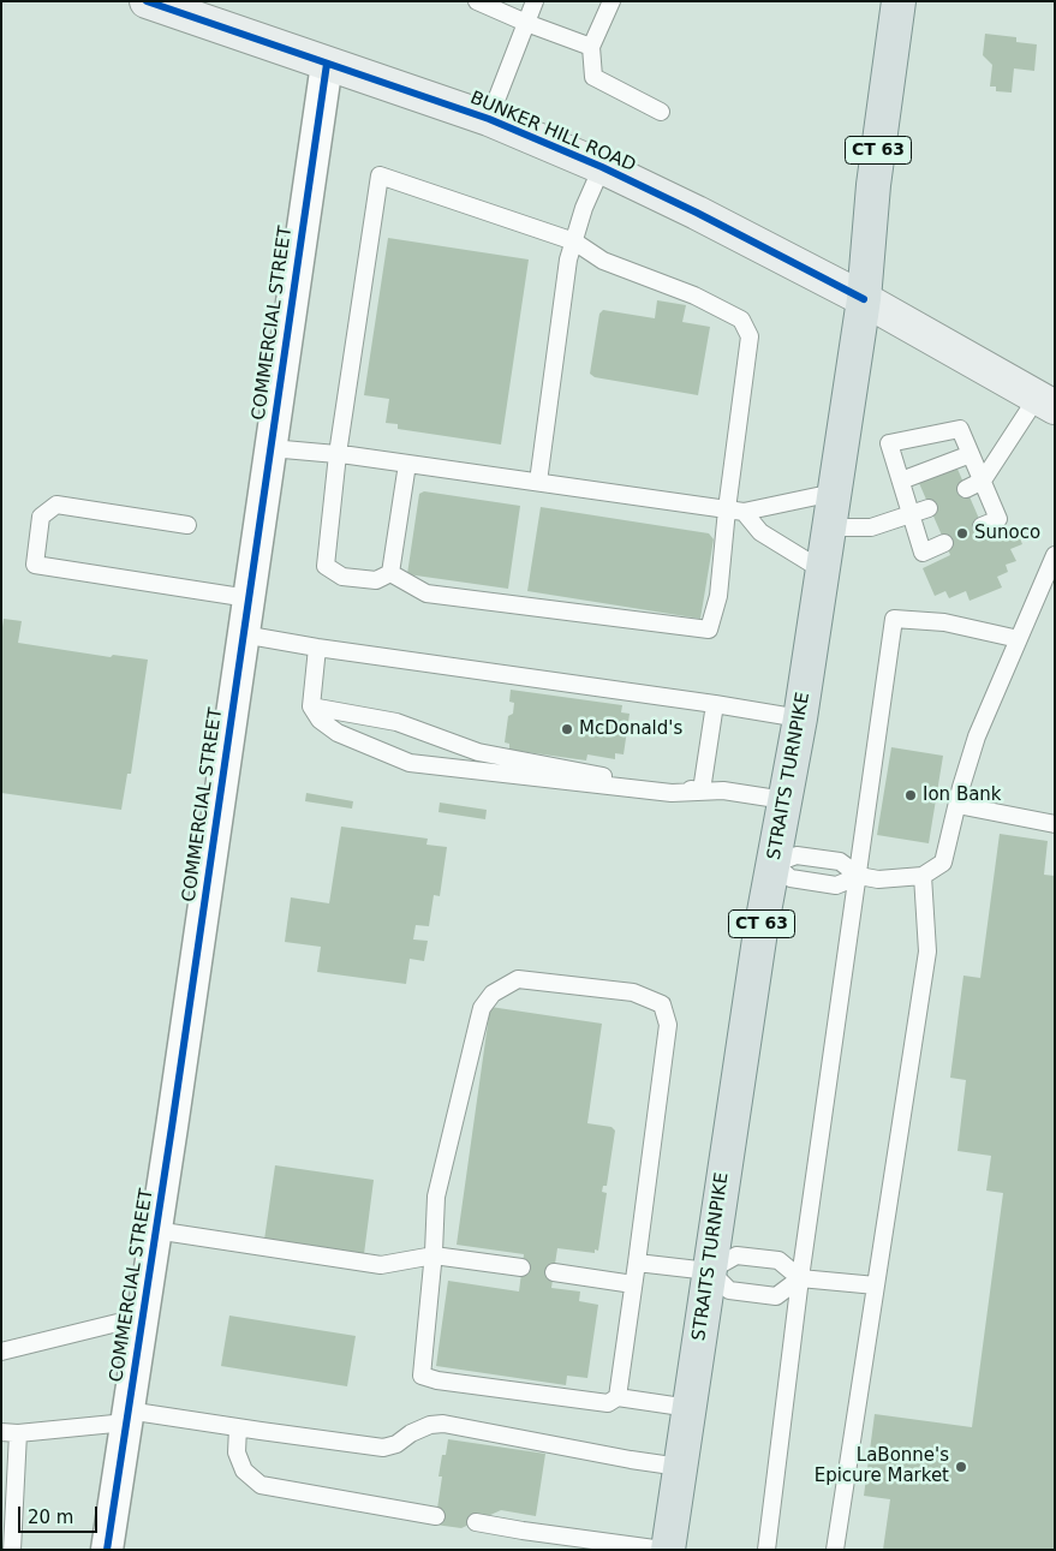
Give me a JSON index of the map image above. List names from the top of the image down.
{
  "streets": {
    "main road": ["CT 63", "STRAITS TURNPIKE"],
    "street": ["BUNKER HILL ROAD", "COMMERCIAL STREET"]
  },
  "crossings": [
    ["BUNKER HILL ROAD", "COMMERCIAL STREET"],
    ["BUNKER HILL ROAD", "STRAITS TURNPIKE"]
  ],
  "places": [
    "Sunoco",
    "McDonald's",
    "Ion Bank",
    "LaBonne's Epicure Market"
  ],
  "scale_bar": "20 m"
}
